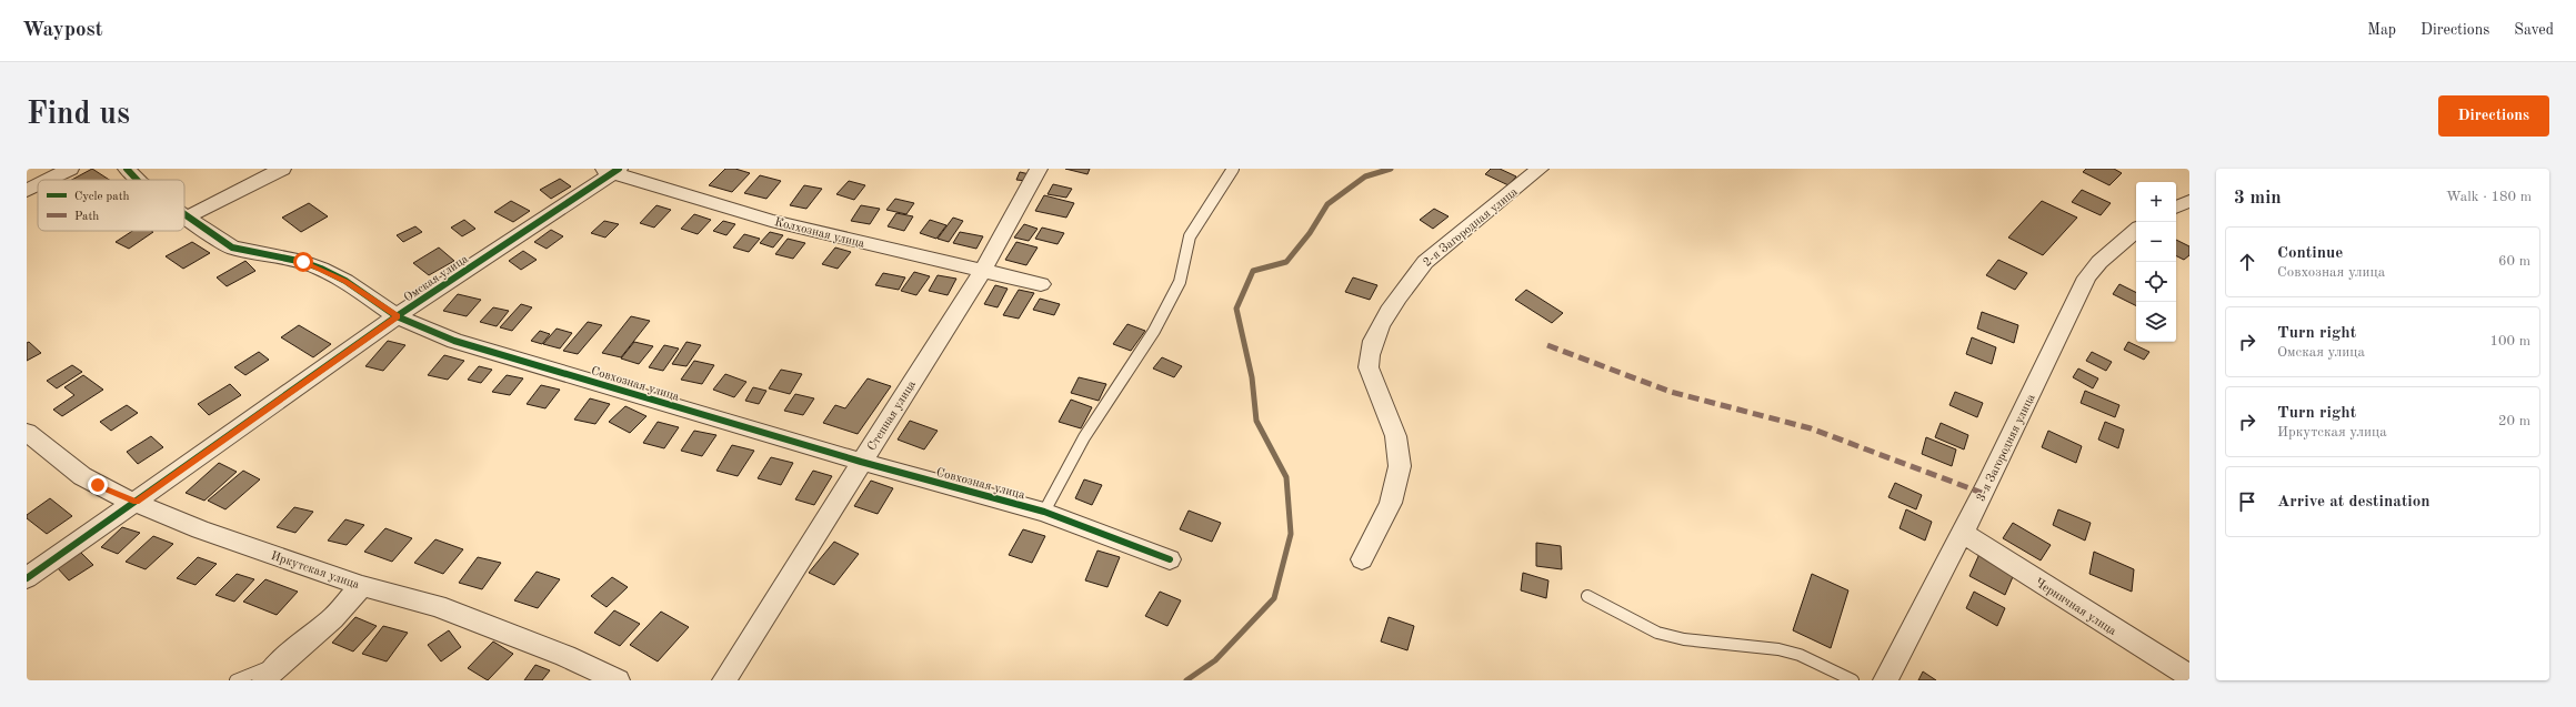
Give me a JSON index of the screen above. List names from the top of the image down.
{
  "streets": {
    "street": [
      "2-я Загородная улица",
      "Колхозная улица",
      "Омская улица",
      "Совхозная улица",
      "Степная улица",
      "3-я Загородняя улица",
      "Иркутская улица",
      "Черничная улица"
    ]
  },
  "crossings": [
    ["Колхозная улица", "Омская улица"],
    ["Колхозная улица", "Степная улица"],
    ["Омская улица", "Совхозная улица"],
    ["Омская улица", "Иркутская улица"],
    ["Совхозная улица", "Степная улица"],
    ["3-я Загородняя улица", "Черничная улица"]
  ],
  "legend": ["Cycle path", "Path"],
  "page": {
    "header": "Waypost",
    "nav": ["Map", "Directions", "Saved"],
    "buttons": "Directions",
    "title": "Find us",
    "heading": ["3 min", "Walk · 180 m"],
    "map_buttons": ["+", "−"],
    "list": [
      ["Continue", "Совхозная улица", "60 m"],
      ["Turn right", "Омская улица", "100 m"],
      ["Turn right", "Иркутская улица", "20 m"],
      "Arrive at destination"
    ]
  }
}
